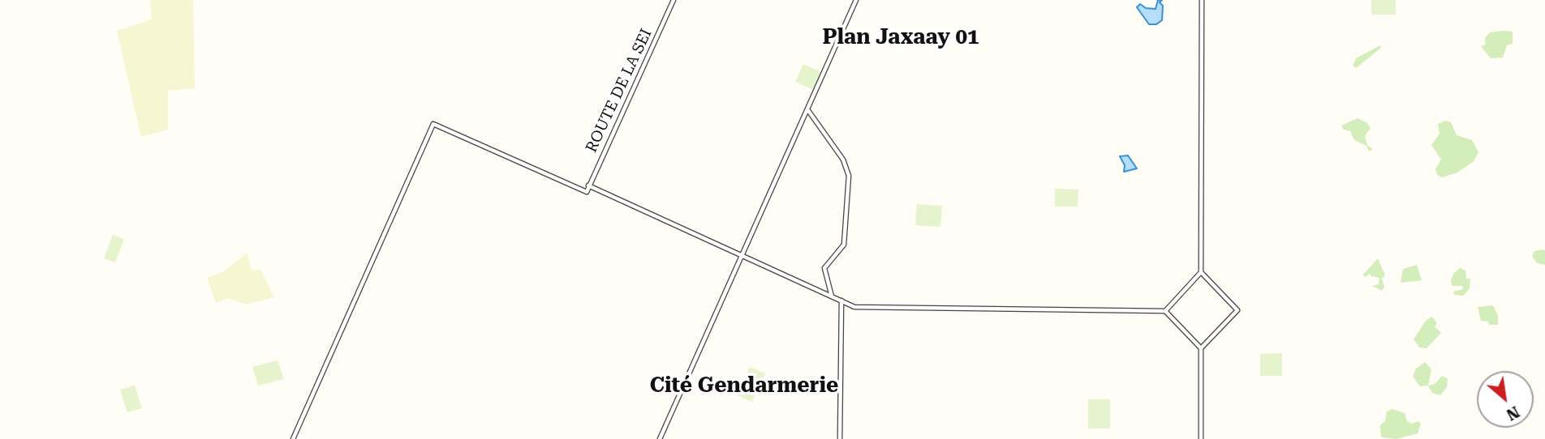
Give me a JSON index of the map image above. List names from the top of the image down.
{
  "streets": {
    "street": ["ROUTE DE LA SEI"]
  },
  "districts": ["Plan Jaxaay 01", "Cité Gendarmerie"],
  "north": "bottom right"
}
